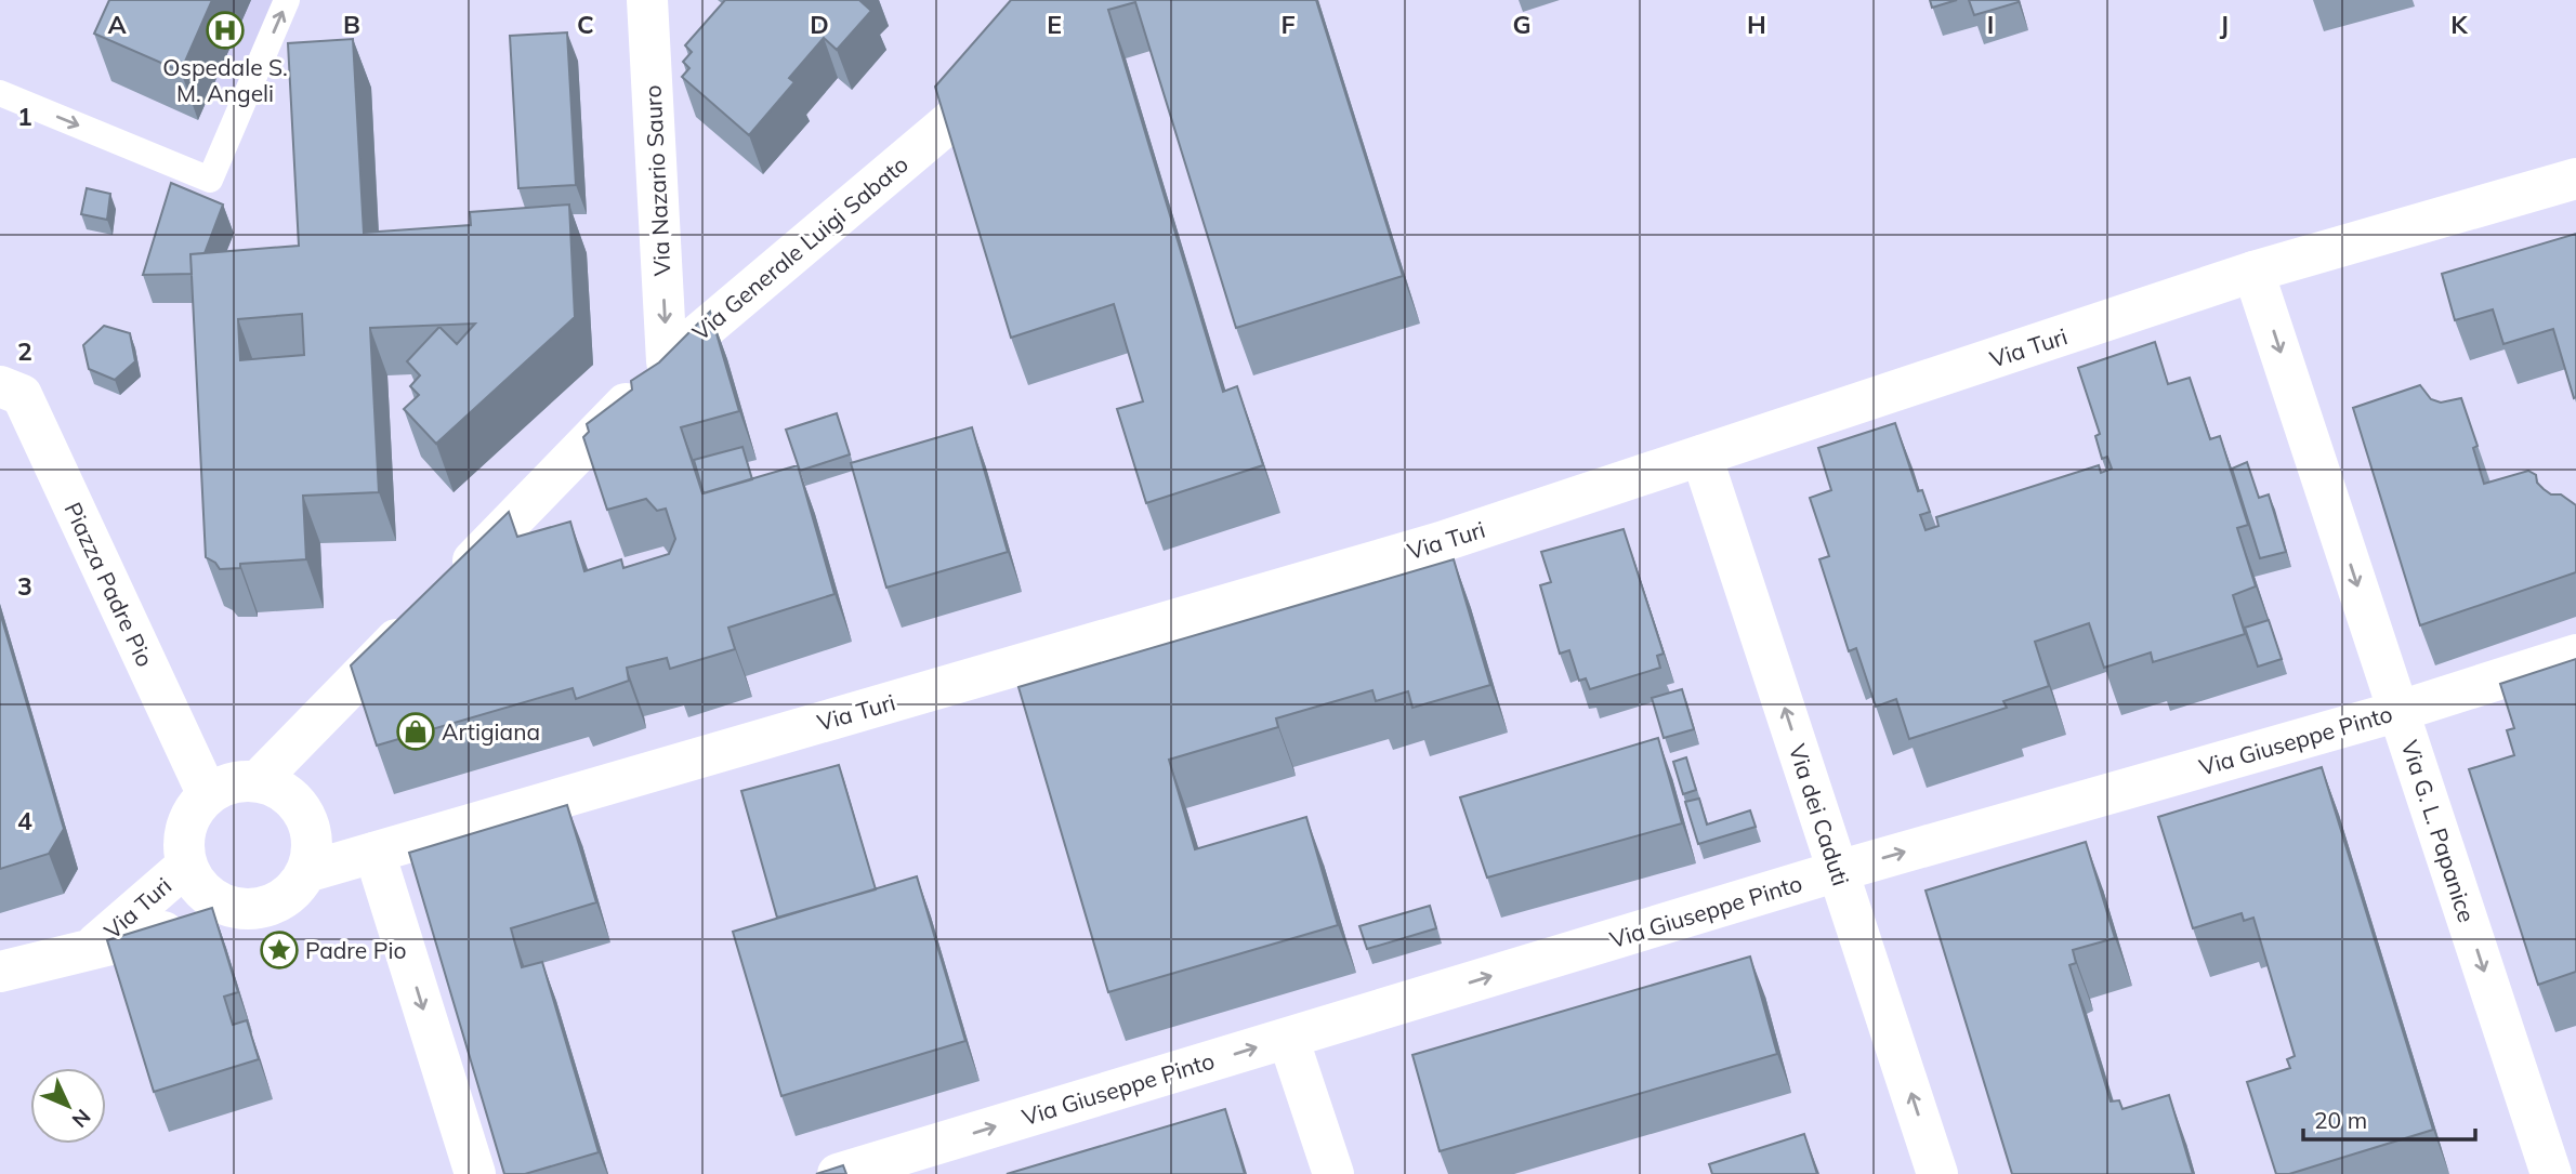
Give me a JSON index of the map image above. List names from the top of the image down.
{
  "streets": {
    "street": [
      "Via Nazario Sauro",
      "Via Generale Luigi Sabato",
      "Via Turi",
      "Piazza Padre Pio",
      "Via Giuseppe Pinto",
      "Via dei Caduti",
      "Via G. L. Papanice"
    ]
  },
  "crossings": [
    ["Via Nazario Sauro", "Via Generale Luigi Sabato"],
    ["Via Generale Luigi Sabato", "Via Turi"],
    ["Via Generale Luigi Sabato", "Piazza Padre Pio"],
    ["Via Turi", "Piazza Padre Pio"],
    ["Via Turi", "Via dei Caduti"],
    ["Via Turi", "Via G. L. Papanice"],
    ["Via Giuseppe Pinto", "Via dei Caduti"],
    ["Via Giuseppe Pinto", "Via G. L. Papanice"]
  ],
  "one_way": [
    "Via Nazario Sauro",
    "Via Giuseppe Pinto",
    "Via dei Caduti",
    "Via G. L. Papanice"
  ],
  "places": {
    "hospital": ["Ospedale S. M. Angeli"],
    "shop": ["Artigiana"],
    "place": ["Padre Pio"]
  },
  "scale_bar": "20 m",
  "north": "bottom right",
  "grid": {
    "columns": [
      "A",
      "B",
      "C",
      "D",
      "E",
      "F",
      "G",
      "H",
      "I",
      "J",
      "K"
    ],
    "rows": [
      "1",
      "2",
      "3",
      "4"
    ]
  }
}
